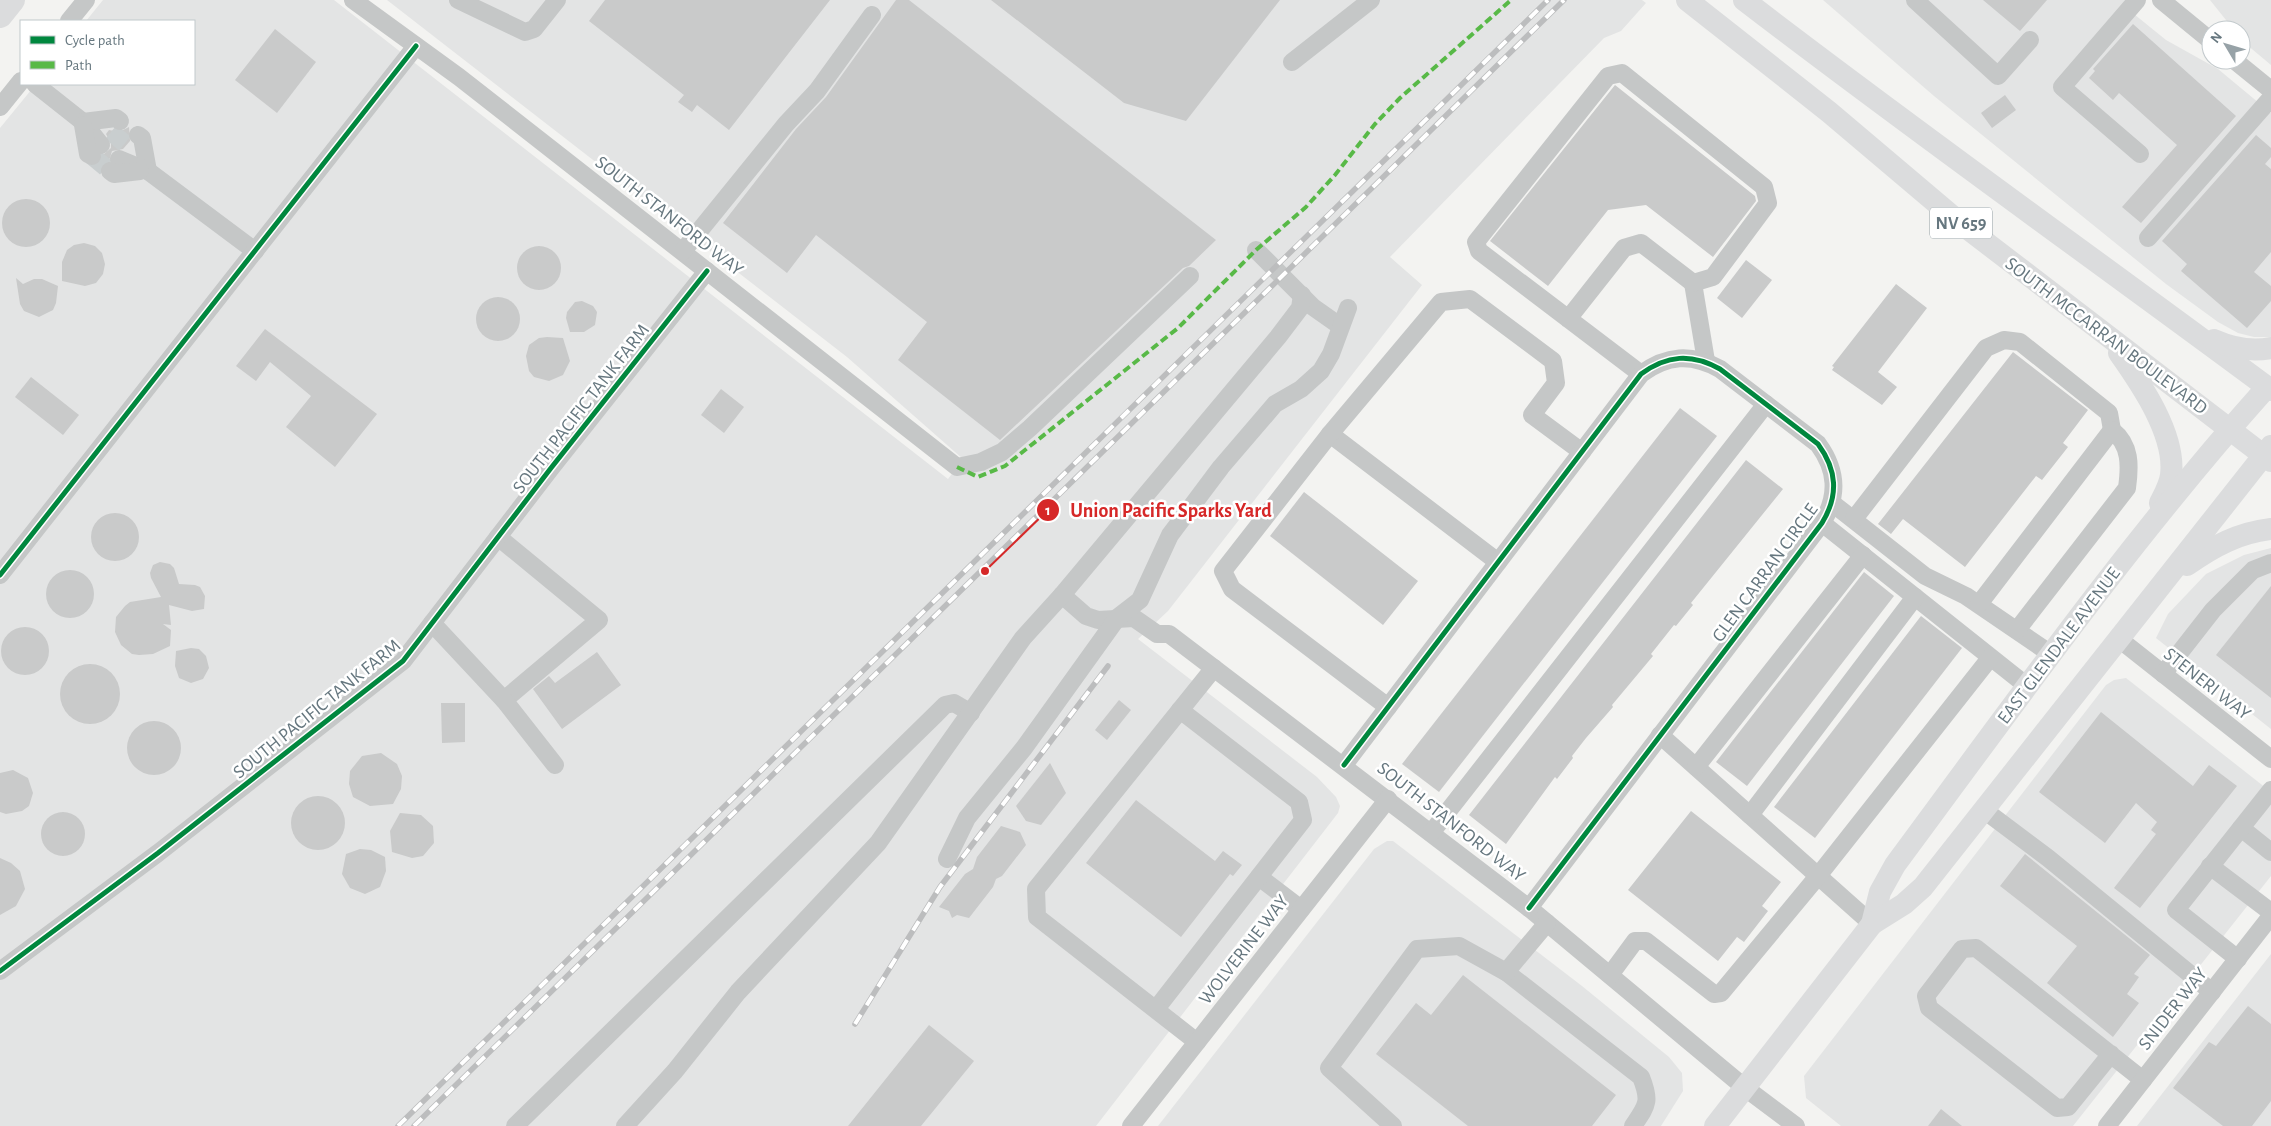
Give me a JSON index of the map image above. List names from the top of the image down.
{
  "streets": {
    "main road": ["NV 659", "SOUTH MCCARRAN BOULEVARD", "EAST GLENDALE AVENUE"],
    "street": [
      "SOUTH STANFORD WAY",
      "SOUTH PACIFIC TANK FARM",
      "GLEN CARRAN CIRCLE",
      "STENERI WAY",
      "WOLVERINE WAY",
      "SNIDER WAY"
    ]
  },
  "crossings": [
    ["SOUTH STANFORD WAY", "SOUTH PACIFIC TANK FARM"],
    ["SOUTH STANFORD WAY", "GLEN CARRAN CIRCLE"],
    ["SOUTH STANFORD WAY", "EAST GLENDALE AVENUE"],
    ["SOUTH STANFORD WAY", "WOLVERINE WAY"],
    ["NV 659", "EAST GLENDALE AVENUE"],
    ["SOUTH MCCARRAN BOULEVARD", "EAST GLENDALE AVENUE"],
    ["EAST GLENDALE AVENUE", "STENERI WAY"]
  ],
  "places": ["Union Pacific Sparks Yard"],
  "legend": ["Cycle path", "Path"],
  "north": "top left"
}
